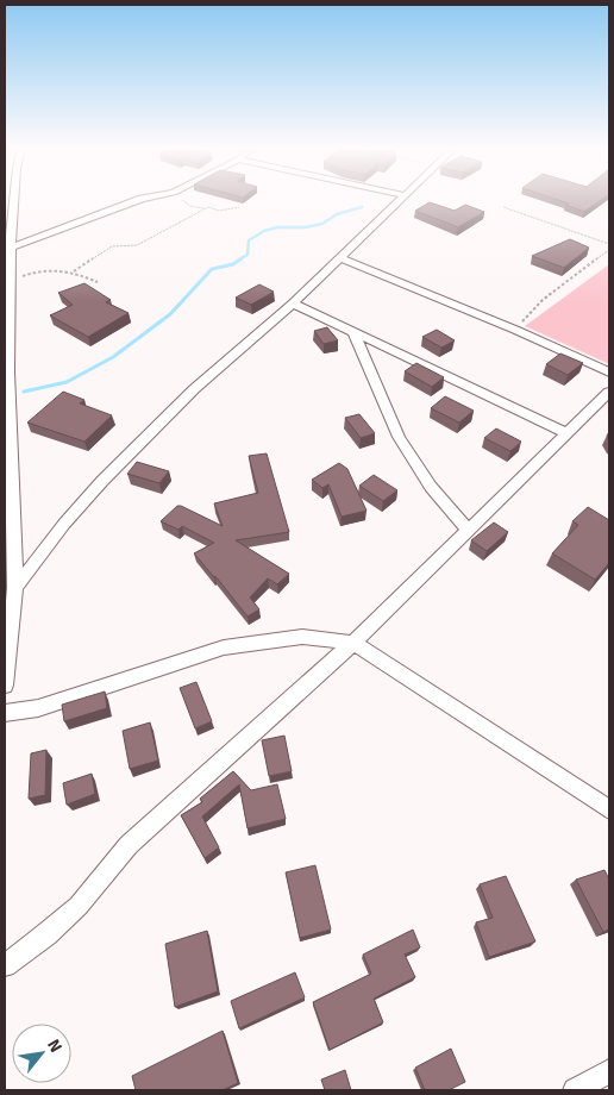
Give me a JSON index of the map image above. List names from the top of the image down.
{
  "north": "top right"
}
